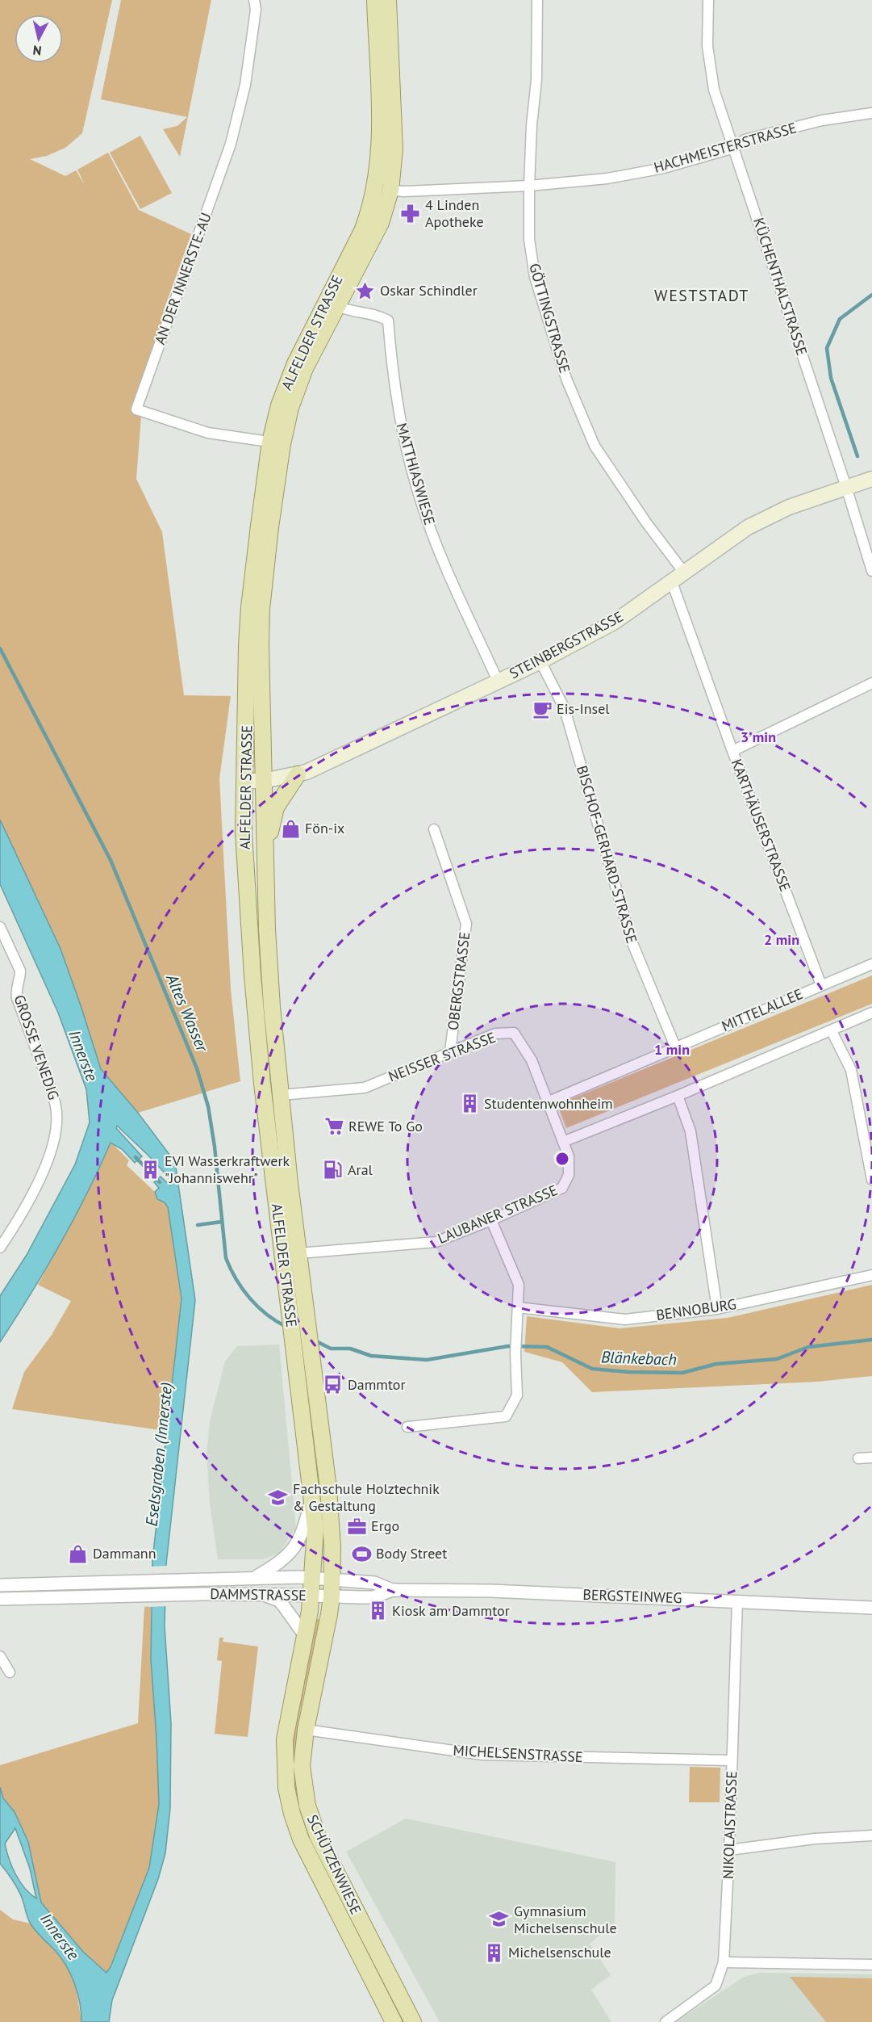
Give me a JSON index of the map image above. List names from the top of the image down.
{
  "streets": {
    "main road": ["ALFELDER STRASSE", "STEINBERGSTRASSE", "SCHÜTZENWIESE"],
    "street": [
      "HACHMEISTERSTRASSE",
      "AN DER INNERSTE-AU",
      "KÜCHENTHALSTRASSE",
      "GÖTTINGSTRASSE",
      "MATTHIASWIESE",
      "KARTHÄUSERSTRASSE",
      "BISCHOF-GERHARD-STRASSE",
      "OBERGSTRASSE",
      "MITTELALLEE",
      "GROSSE VENEDIG",
      "NEISSER STRASSE",
      "LAUBANER STRASSE",
      "BENNOBURG",
      "DAMMSTRASSE",
      "BERGSTEINWEG",
      "MICHELSENSTRASSE",
      "NIKOLAISTRASSE"
    ]
  },
  "crossings": [
    ["HACHMEISTERSTRASSE", "KÜCHENTHALSTRASSE"],
    ["HACHMEISTERSTRASSE", "GÖTTINGSTRASSE"],
    ["HACHMEISTERSTRASSE", "ALFELDER STRASSE"],
    ["AN DER INNERSTE-AU", "ALFELDER STRASSE"],
    ["KÜCHENTHALSTRASSE", "STEINBERGSTRASSE"],
    ["GÖTTINGSTRASSE", "STEINBERGSTRASSE"],
    ["ALFELDER STRASSE", "MATTHIASWIESE"],
    ["ALFELDER STRASSE", "STEINBERGSTRASSE"],
    ["ALFELDER STRASSE", "NEISSER STRASSE"],
    ["ALFELDER STRASSE", "LAUBANER STRASSE"],
    ["ALFELDER STRASSE", "DAMMSTRASSE"],
    ["ALFELDER STRASSE", "BERGSTEINWEG"],
    ["ALFELDER STRASSE", "SCHÜTZENWIESE"],
    ["MATTHIASWIESE", "STEINBERGSTRASSE"],
    ["STEINBERGSTRASSE", "KARTHÄUSERSTRASSE"],
    ["STEINBERGSTRASSE", "BISCHOF-GERHARD-STRASSE"],
    ["KARTHÄUSERSTRASSE", "MITTELALLEE"],
    ["BISCHOF-GERHARD-STRASSE", "MITTELALLEE"],
    ["OBERGSTRASSE", "NEISSER STRASSE"],
    ["MITTELALLEE", "NEISSER STRASSE"],
    ["NEISSER STRASSE", "LAUBANER STRASSE"],
    ["DAMMSTRASSE", "BERGSTEINWEG"],
    ["DAMMSTRASSE", "SCHÜTZENWIESE"],
    ["BERGSTEINWEG", "NIKOLAISTRASSE"],
    ["BERGSTEINWEG", "SCHÜTZENWIESE"],
    ["MICHELSENSTRASSE", "NIKOLAISTRASSE"],
    ["MICHELSENSTRASSE", "SCHÜTZENWIESE"]
  ],
  "districts": ["WESTSTADT"],
  "water": [
    "Altes Wasser",
    "Innerste",
    "Blänkebach",
    "Eselsgraben (Innerste)"
  ],
  "places": {
    "pharmacy": ["4 Linden Apotheke"],
    "place": ["Oskar Schindler"],
    "cafe": ["Eis-Insel"],
    "shop": ["Fön-ix", "Dammann"],
    "building": [
      "Studentenwohnheim",
      "EVI Wasserkraftwerk \"Johanniswehr\"",
      "Kiosk am Dammtor",
      "Michelsenschule"
    ],
    "supermarket": ["REWE To Go"],
    "fuel station": ["Aral"],
    "bus stop": ["Dammtor"],
    "school or university": ["Fachschule Holztechnik & Gestaltung", "Gymnasium Michelsenschule"],
    "office": ["Ergo"],
    "sports": ["Body Street"]
  },
  "north": "bottom",
  "rings": ["3 min", "2 min", "1 min"]
}
